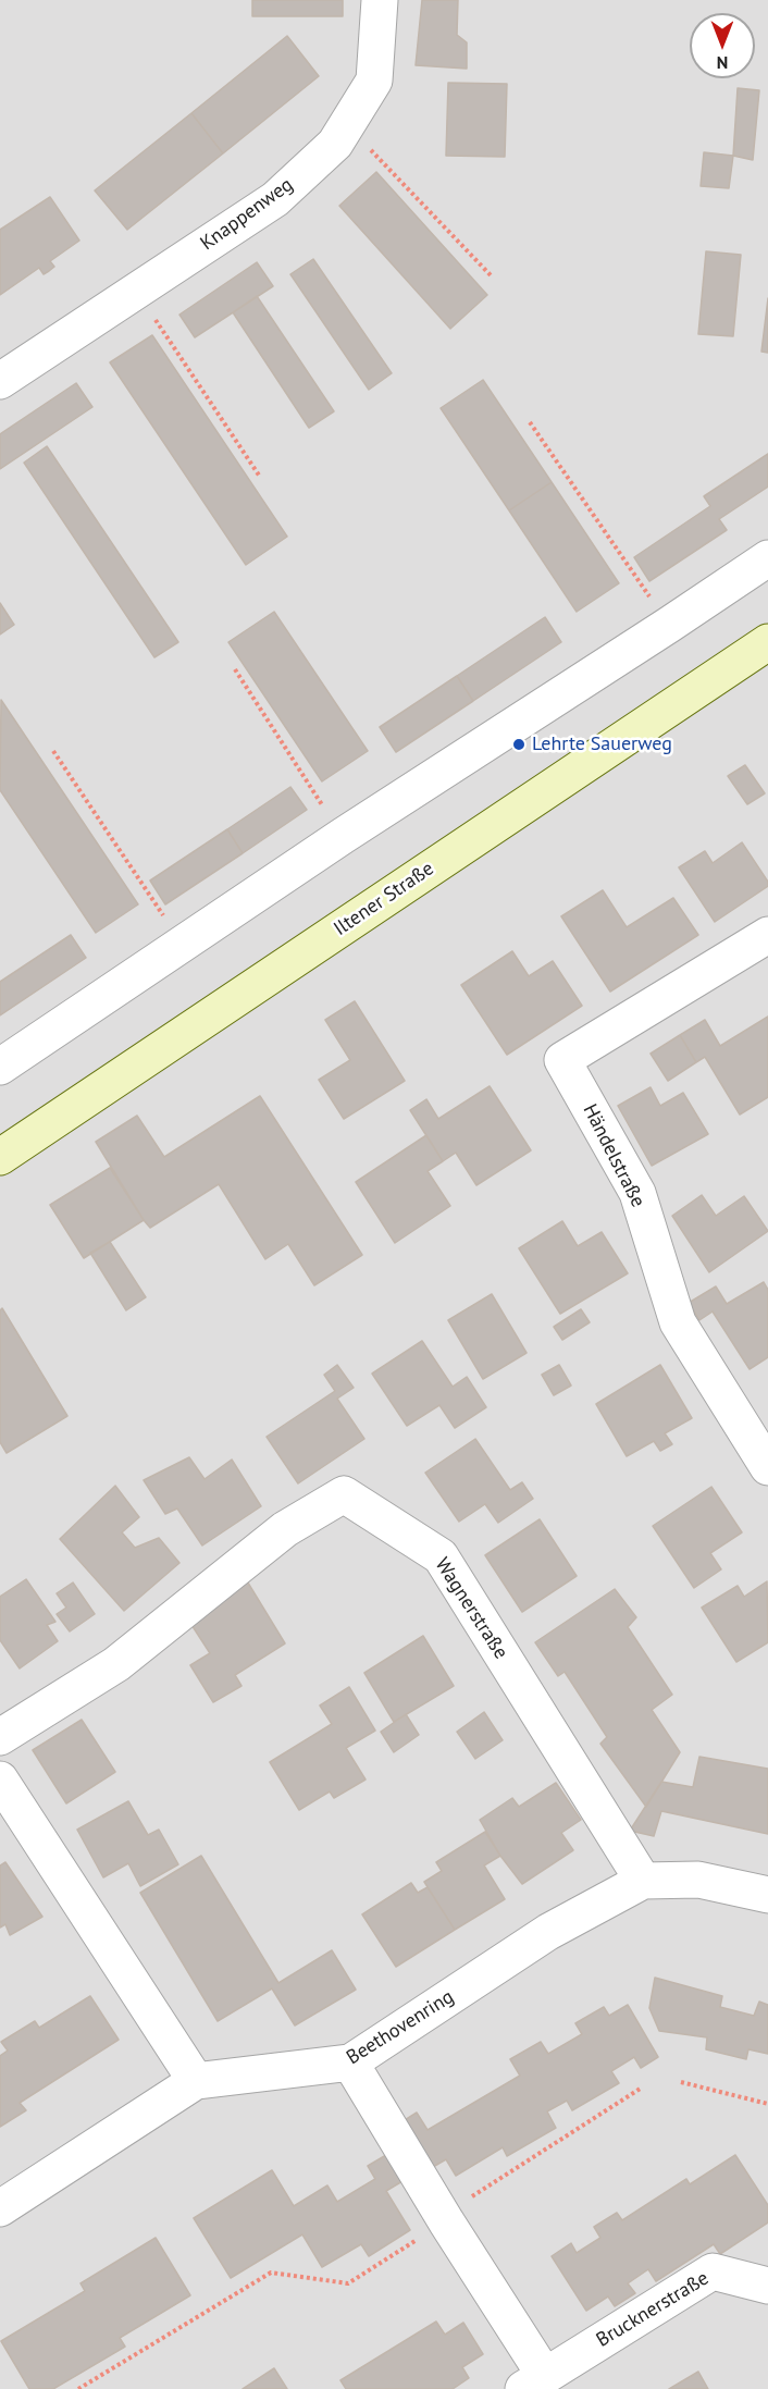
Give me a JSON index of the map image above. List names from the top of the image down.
{
  "streets": {
    "street": [
      "Knappenweg",
      "Iltener Straße",
      "Händelstraße",
      "Wagnerstraße",
      "Beethovenring",
      "Brucknerstraße"
    ]
  },
  "crossings": [
    ["Wagnerstraße", "Beethovenring"],
    ["Beethovenring", "Brucknerstraße"]
  ],
  "places": ["Lehrte Sauerweg"],
  "north": "bottom"
}
